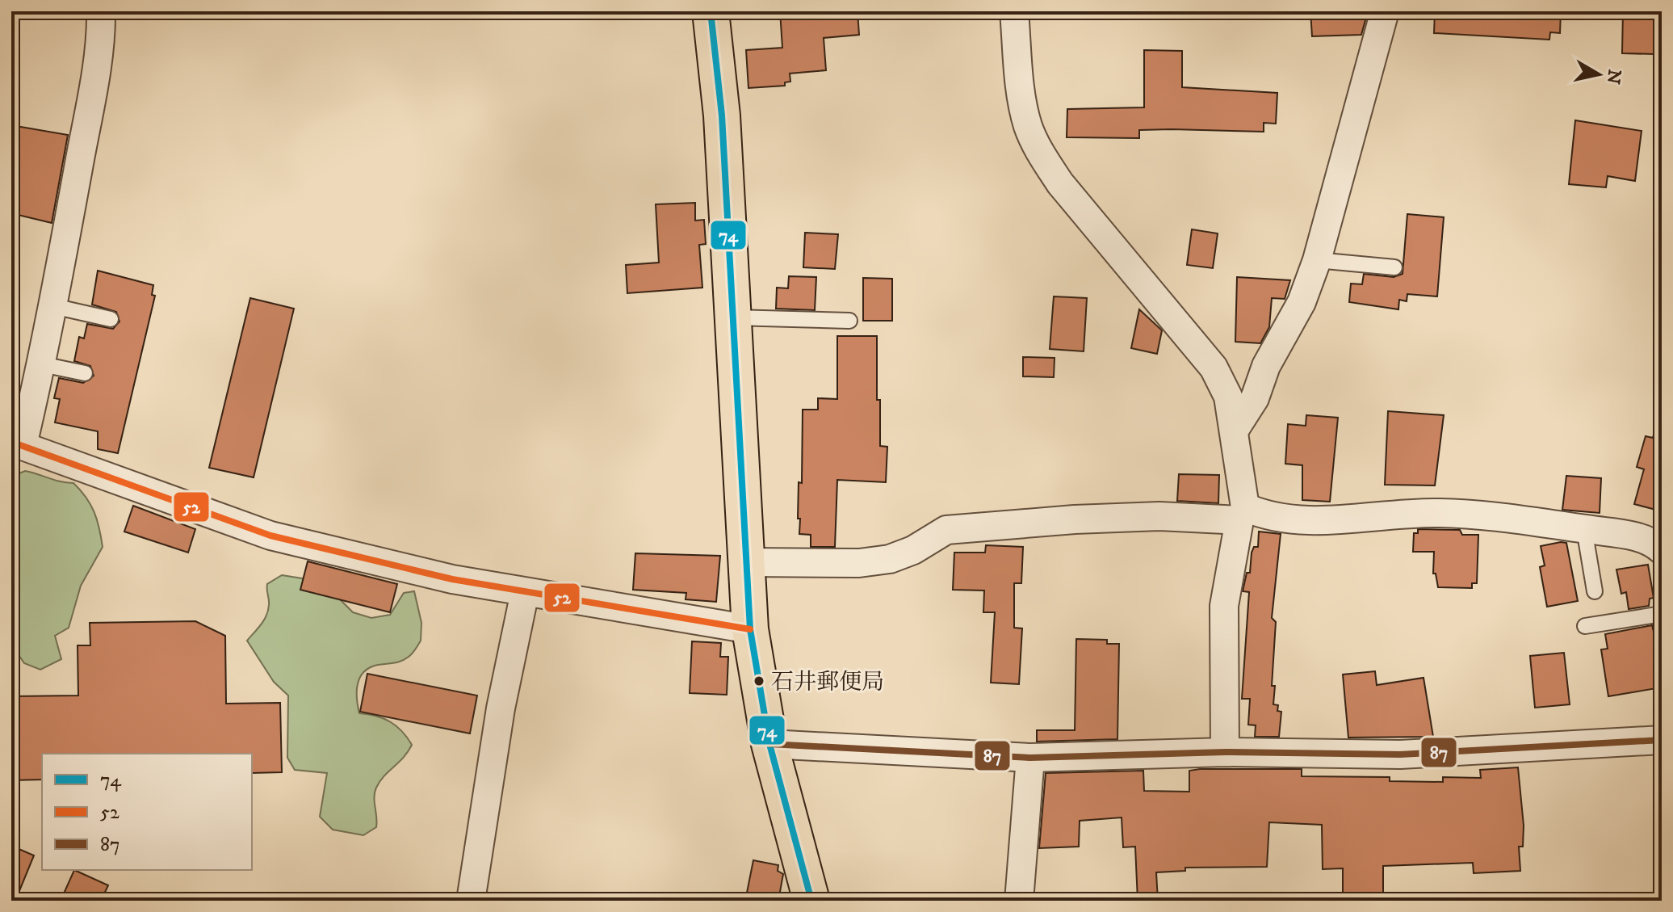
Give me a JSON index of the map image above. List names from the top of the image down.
{
  "places": ["石井郵便局"],
  "lines": ["transit line 74", "transit line 52", "transit line 87"],
  "legend": ["74", "52", "87"],
  "north": "right"
}
